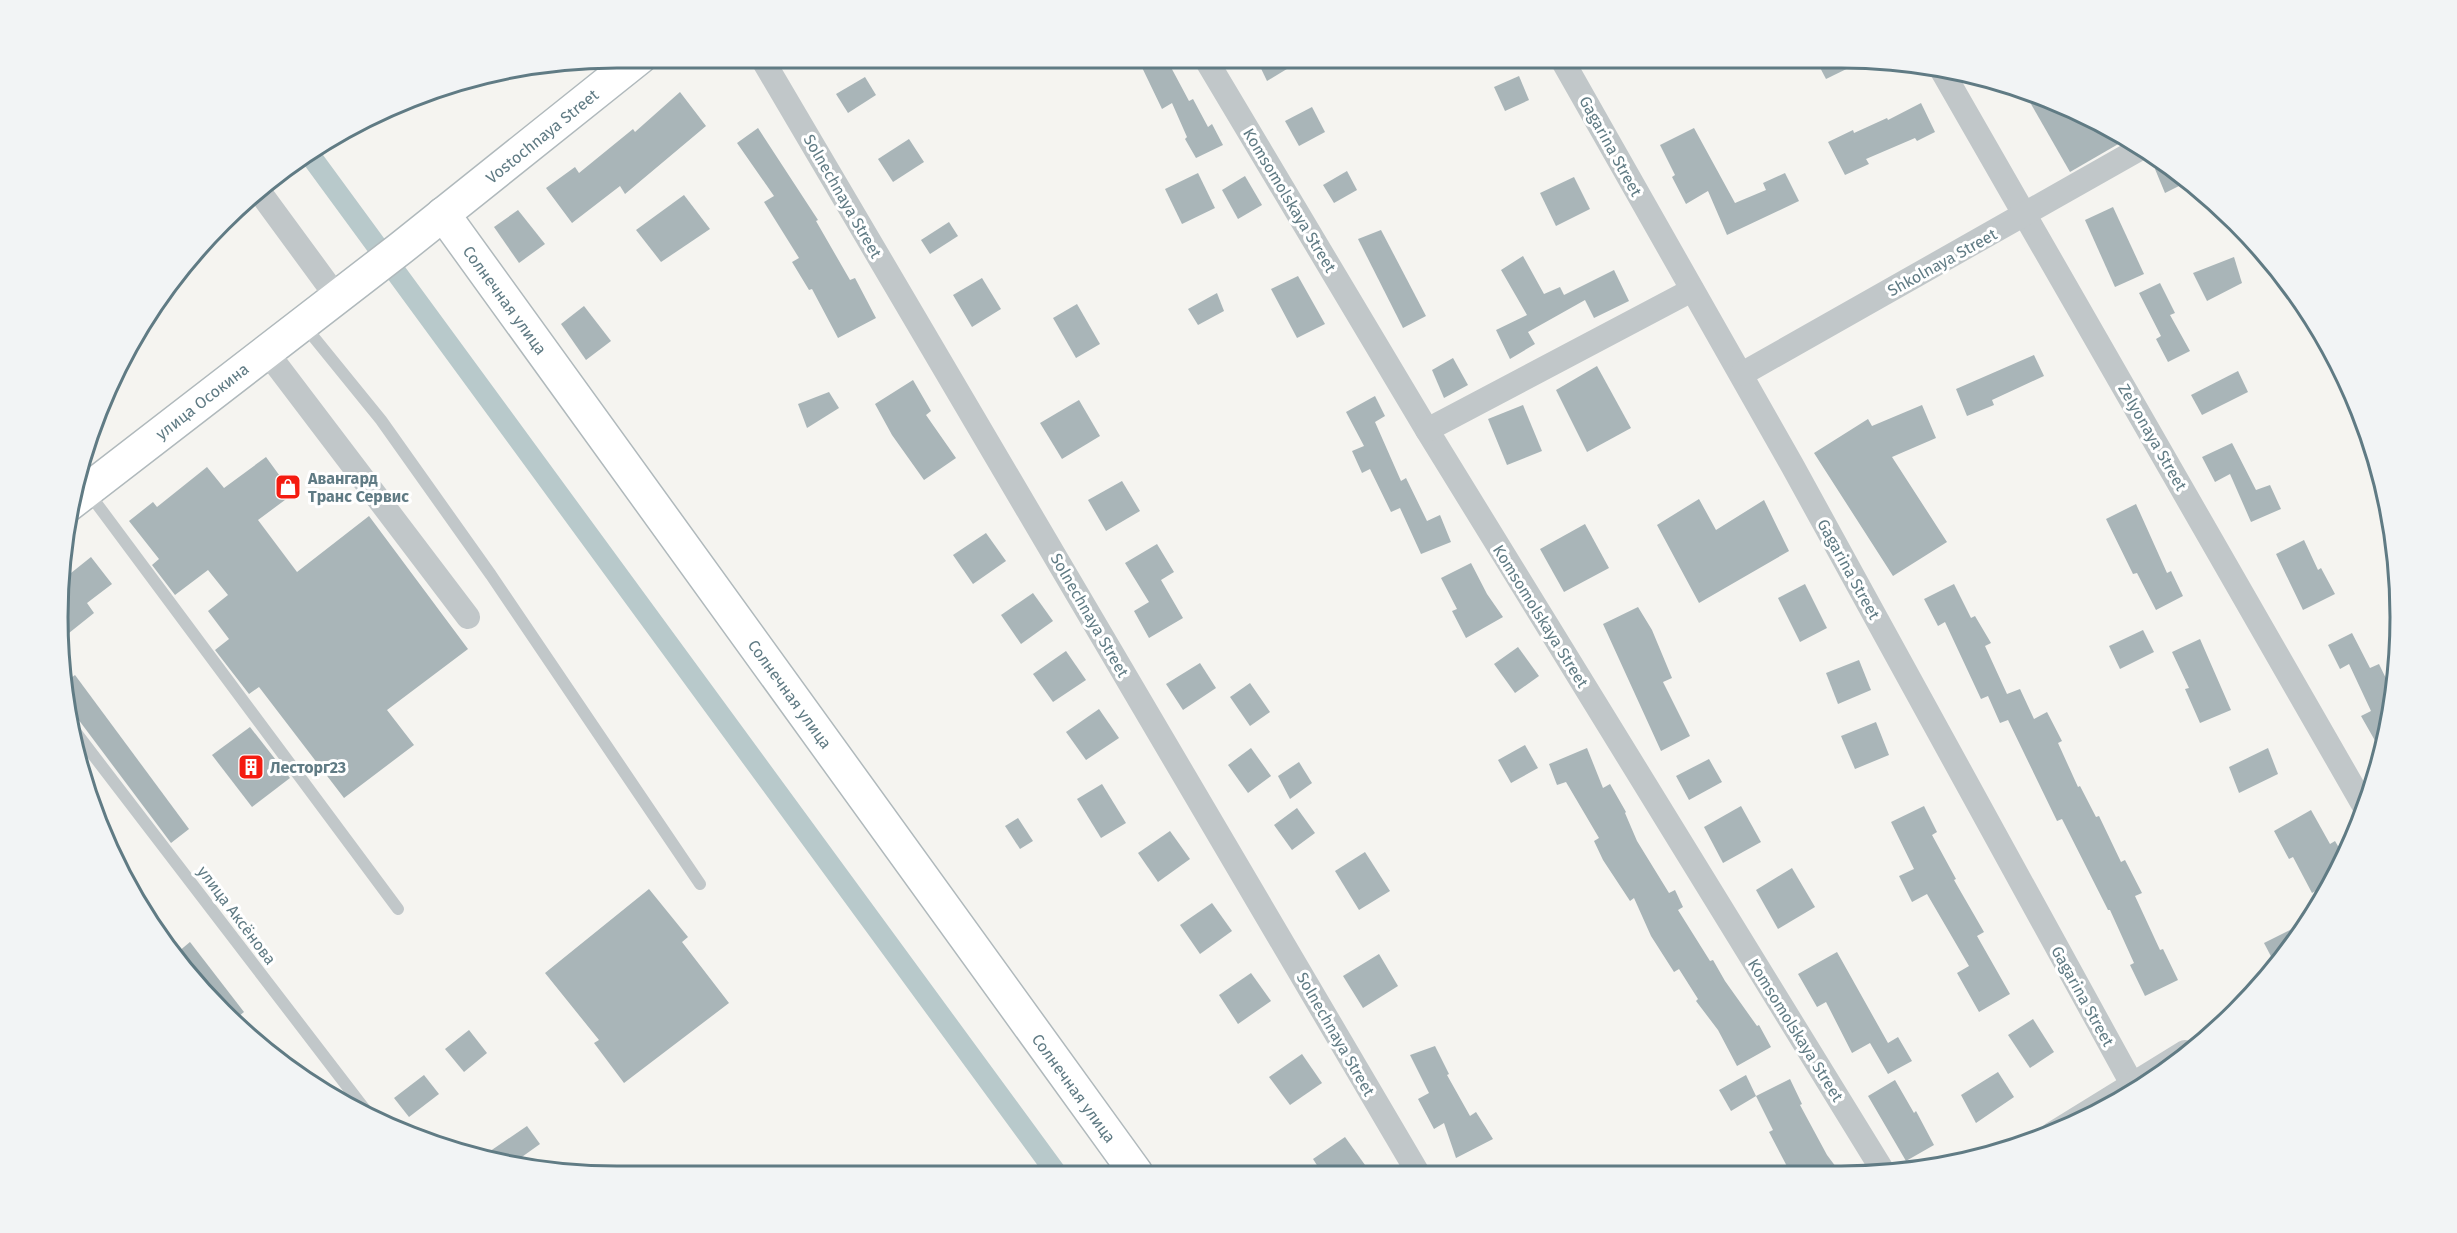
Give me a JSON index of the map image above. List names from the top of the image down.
{
  "streets": {
    "main road": ["Vostochnaya Street", "Солнечная улица", "улица Осокина"],
    "street": [
      "Gagarina Street",
      "Solnechnaya Street",
      "Komsomolskaya Street",
      "Shkolnaya Street",
      "Zelyonaya Street"
    ],
    "lane": ["улица Аксёнова"]
  },
  "crossings": [
    ["Vostochnaya Street", "Солнечная улица"],
    ["Vostochnaya Street", "улица Осокина"],
    ["Gagarina Street", "Shkolnaya Street"],
    ["Shkolnaya Street", "Zelyonaya Street"]
  ],
  "places": {
    "shop": ["Авангард Транс Сервис"],
    "building": ["Лесторг23"]
  }
}
